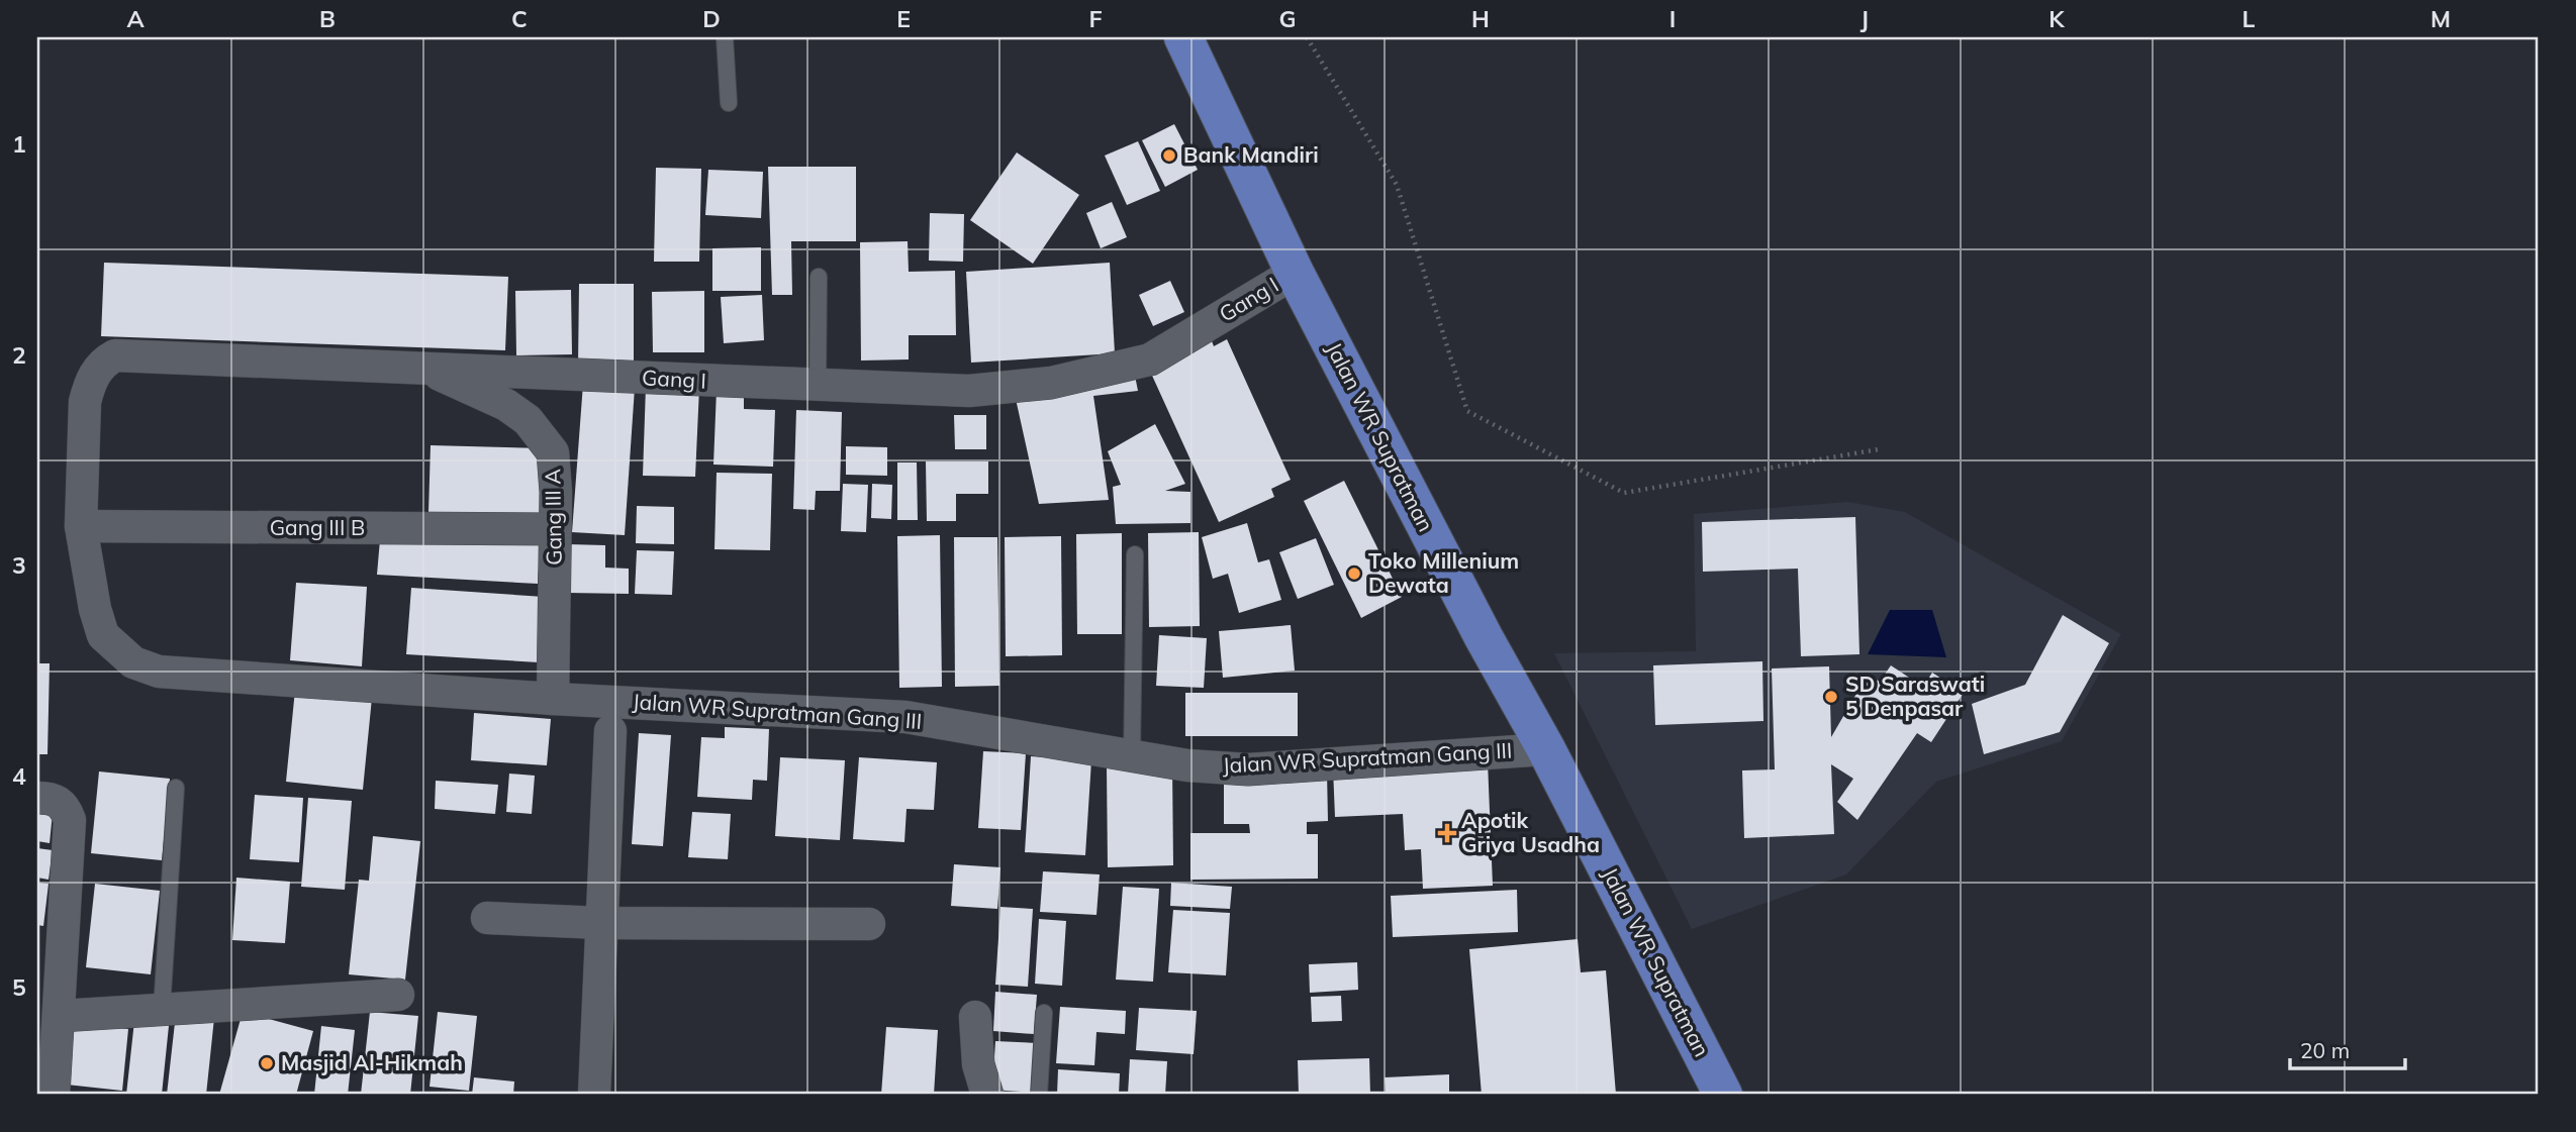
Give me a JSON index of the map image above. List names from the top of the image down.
{
  "streets": {
    "main road": ["Jalan WR Supratman"],
    "street": [
      "Gang I",
      "Gang III A",
      "Gang III B",
      "Jalan WR Supratman Gang III"
    ]
  },
  "crossings": [
    ["Gang I", "Jalan WR Supratman"],
    ["Gang I", "Gang III A"],
    ["Gang I", "Gang III B"],
    ["Gang I", "Jalan WR Supratman Gang III"],
    ["Jalan WR Supratman", "Jalan WR Supratman Gang III"],
    ["Gang III A", "Gang III B"],
    ["Gang III A", "Jalan WR Supratman Gang III"]
  ],
  "places": {
    "other": [
      "Bank Mandiri",
      "Toko Millenium Dewata",
      "SD Saraswati 5 Denpasar",
      "Masjid Al-Hikmah"
    ],
    "health": ["Apotik Griya Usadha"]
  },
  "scale_bar": "20 m",
  "grid": {
    "columns": [
      "A",
      "B",
      "C",
      "D",
      "E",
      "F",
      "G",
      "H",
      "I",
      "J",
      "K",
      "L",
      "M"
    ],
    "rows": [
      "1",
      "2",
      "3",
      "4",
      "5"
    ]
  }
}
